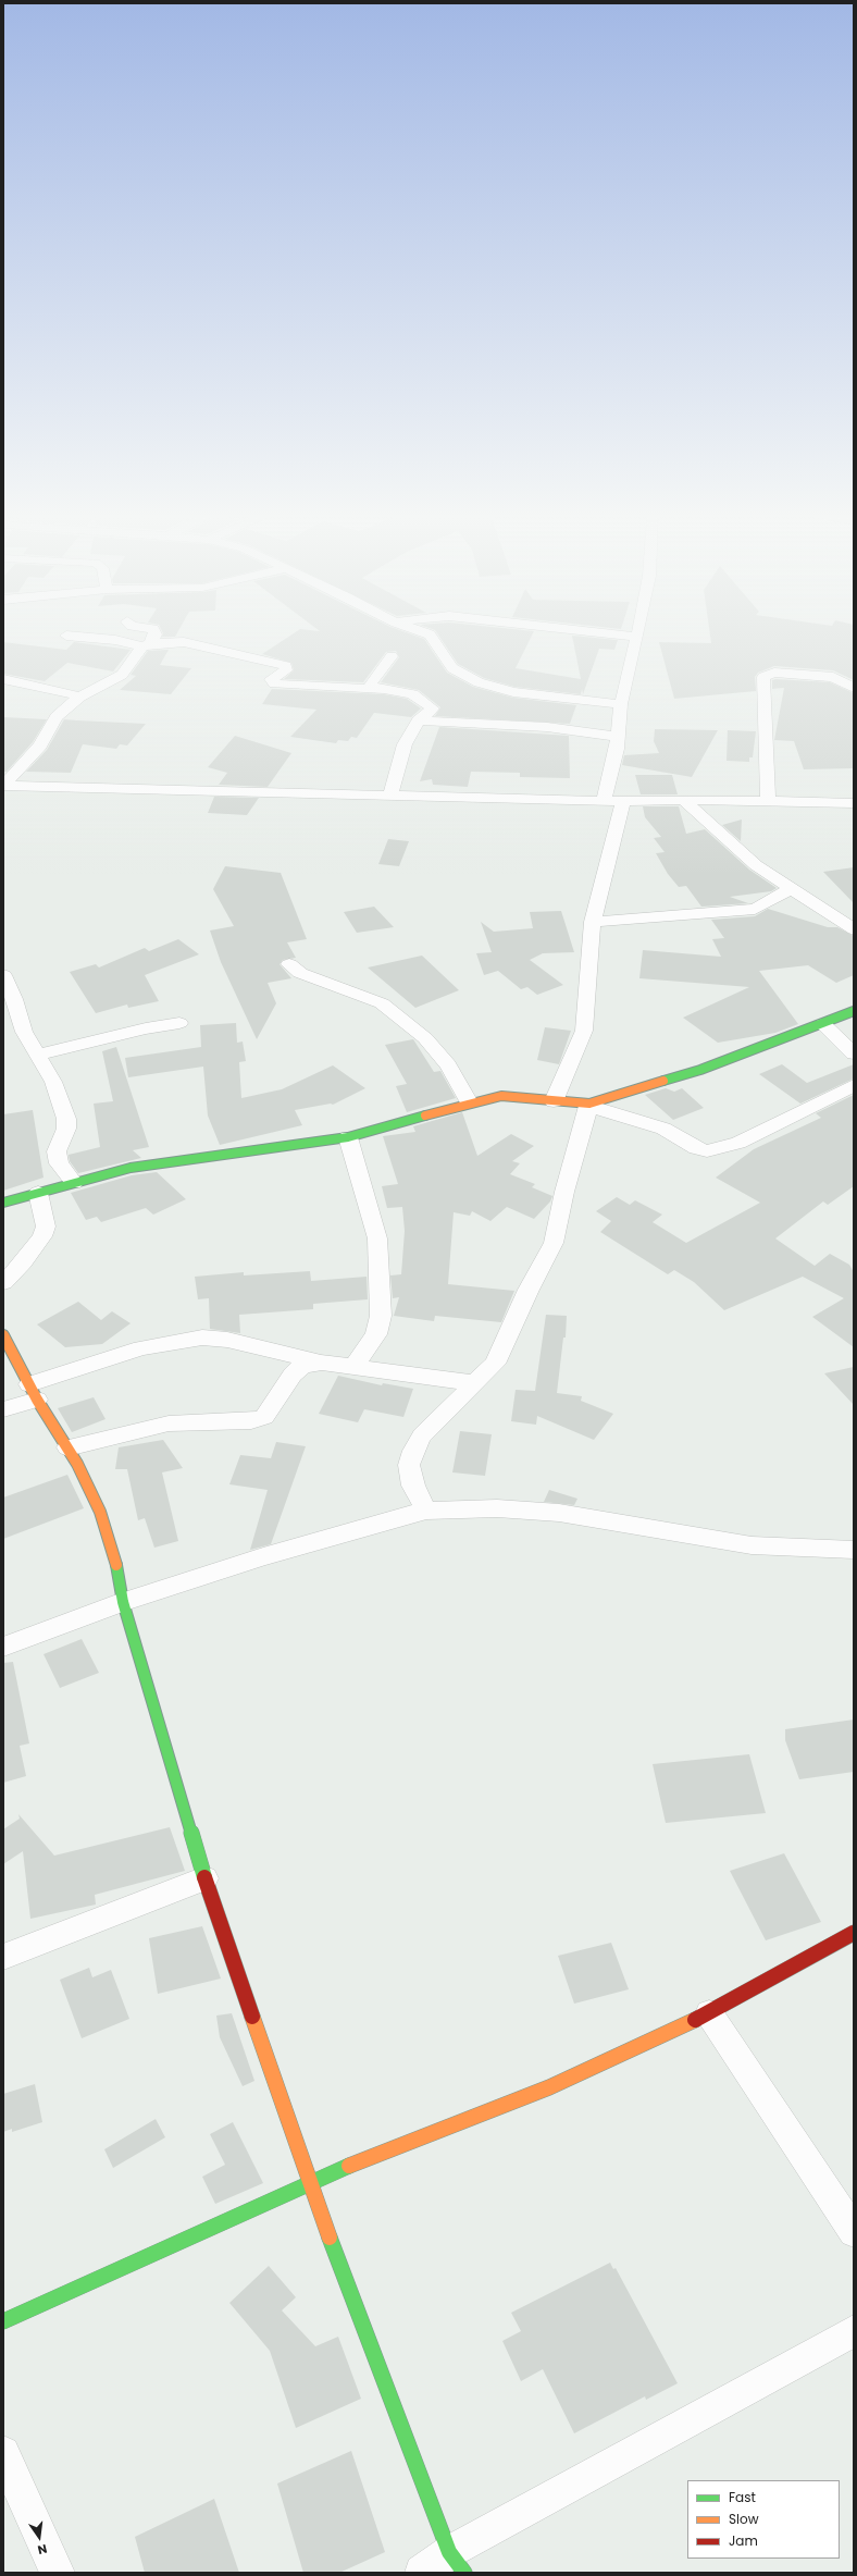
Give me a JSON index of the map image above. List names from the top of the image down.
{
  "legend": ["Fast", "Slow", "Jam"],
  "north": "bottom"
}
